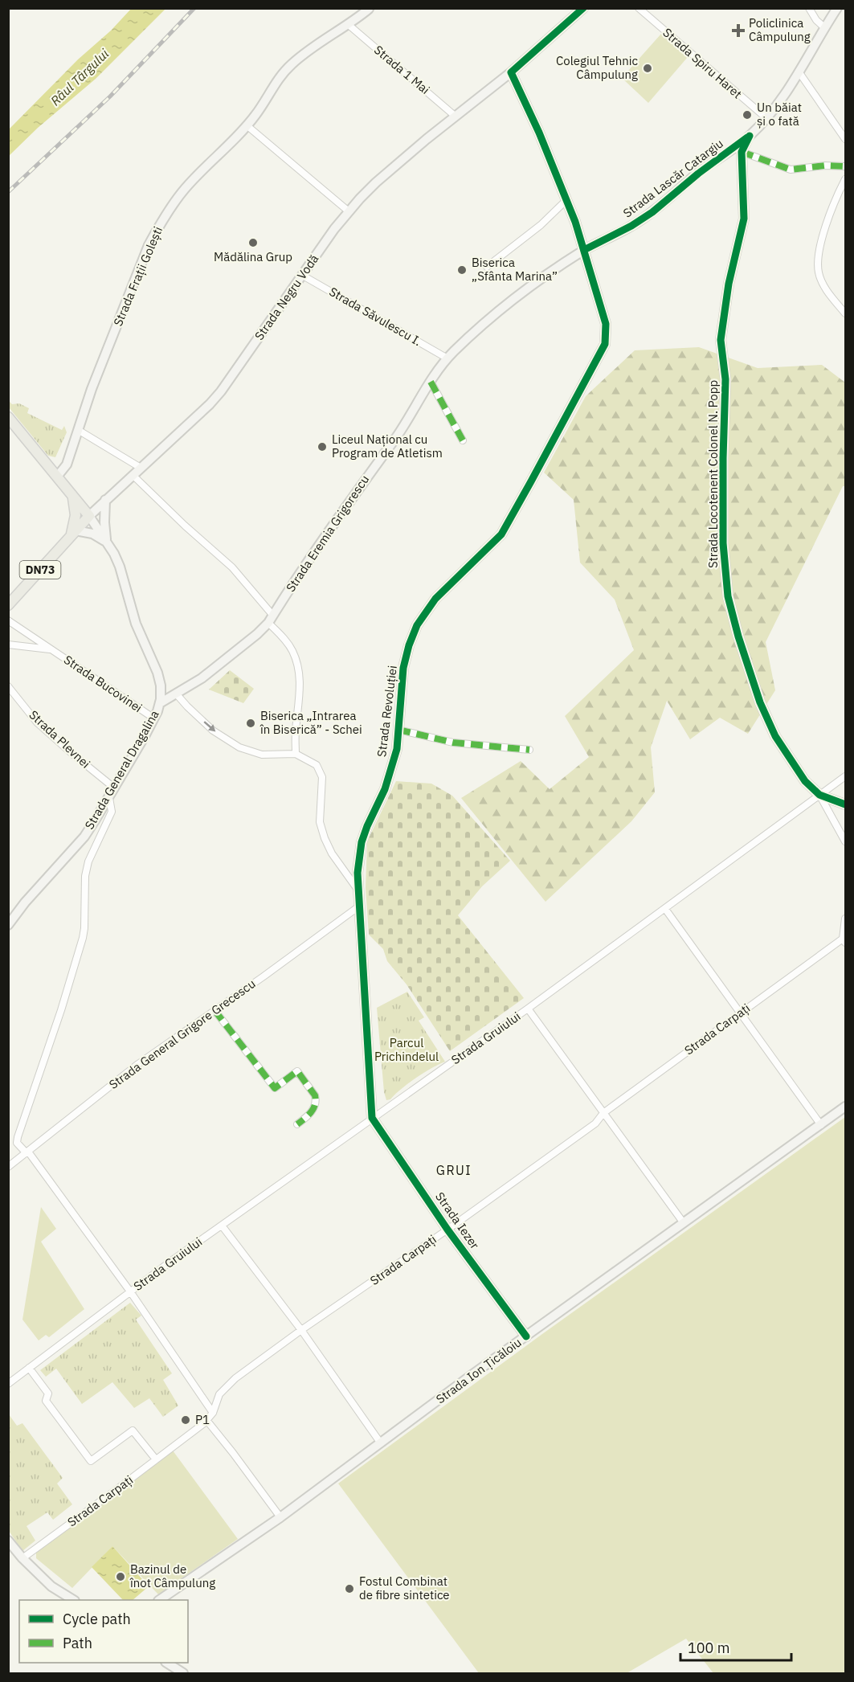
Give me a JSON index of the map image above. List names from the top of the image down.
{
  "streets": {
    "main road": ["Strada Negru Vodă", "DN73"],
    "street": [
      "Strada Spiru Haret",
      "Strada 1 Mai",
      "Strada Lascăr Catargiu",
      "Strada Frații Golești",
      "Strada Săvulescu I.",
      "Strada Locotenent Colonel N. Popp",
      "Strada Eremia Grigorescu",
      "Strada Bucovinei",
      "Strada Revoluției",
      "Strada Plevnei",
      "Strada General Dragalina",
      "Strada Carpați",
      "Strada General Grigore Grecescu",
      "Strada Gruiului",
      "Strada Iezer",
      "Strada Ion Țicăloiu"
    ]
  },
  "crossings": [
    ["Strada Spiru Haret", "Strada Lascăr Catargiu"],
    ["Strada 1 Mai", "Strada Frații Golești"],
    ["Strada 1 Mai", "Strada Negru Vodă"],
    ["Strada Lascăr Catargiu", "Strada Locotenent Colonel N. Popp"],
    ["Strada Lascăr Catargiu", "Strada Eremia Grigorescu"],
    ["Strada Lascăr Catargiu", "Strada Revoluției"],
    ["Strada Negru Vodă", "Strada Săvulescu I."],
    ["Strada Negru Vodă", "Strada Revoluției"],
    ["Strada Negru Vodă", "Strada General Dragalina"],
    ["Strada Săvulescu I.", "Strada Eremia Grigorescu"],
    ["Strada Locotenent Colonel N. Popp", "Strada Gruiului"],
    ["Strada Eremia Grigorescu", "Strada Revoluției"],
    ["Strada Eremia Grigorescu", "Strada General Dragalina"],
    ["Strada Bucovinei", "Strada General Dragalina"],
    ["Strada Revoluției", "Strada General Grigore Grecescu"],
    ["Strada Revoluției", "Strada Gruiului"],
    ["Strada Revoluției", "Strada Iezer"],
    ["Strada Plevnei", "Strada General Dragalina"],
    ["Strada Carpați", "Strada Iezer"],
    ["Strada Gruiului", "Strada Iezer"],
    ["Strada Iezer", "Strada Ion Țicăloiu"]
  ],
  "districts": ["GRUI"],
  "water": ["Râul Târgului"],
  "parks": ["Parcul Prichindelul"],
  "places": {
    "health": ["Policlinica Câmpulung"],
    "other": [
      "Colegiul Tehnic Câmpulung",
      "Un băiat și o fată",
      "Mădălina Grup",
      "Biserica „Sfânta Marina”",
      "Liceul Național cu Program de Atletism",
      "Biserica „Intrarea în Biserică” - Schei",
      "P1",
      "Bazinul de înot Câmpulung",
      "Fostul Combinat de fibre sintetice"
    ]
  },
  "legend": ["Cycle path", "Path"],
  "scale_bar": "100 m"
}
